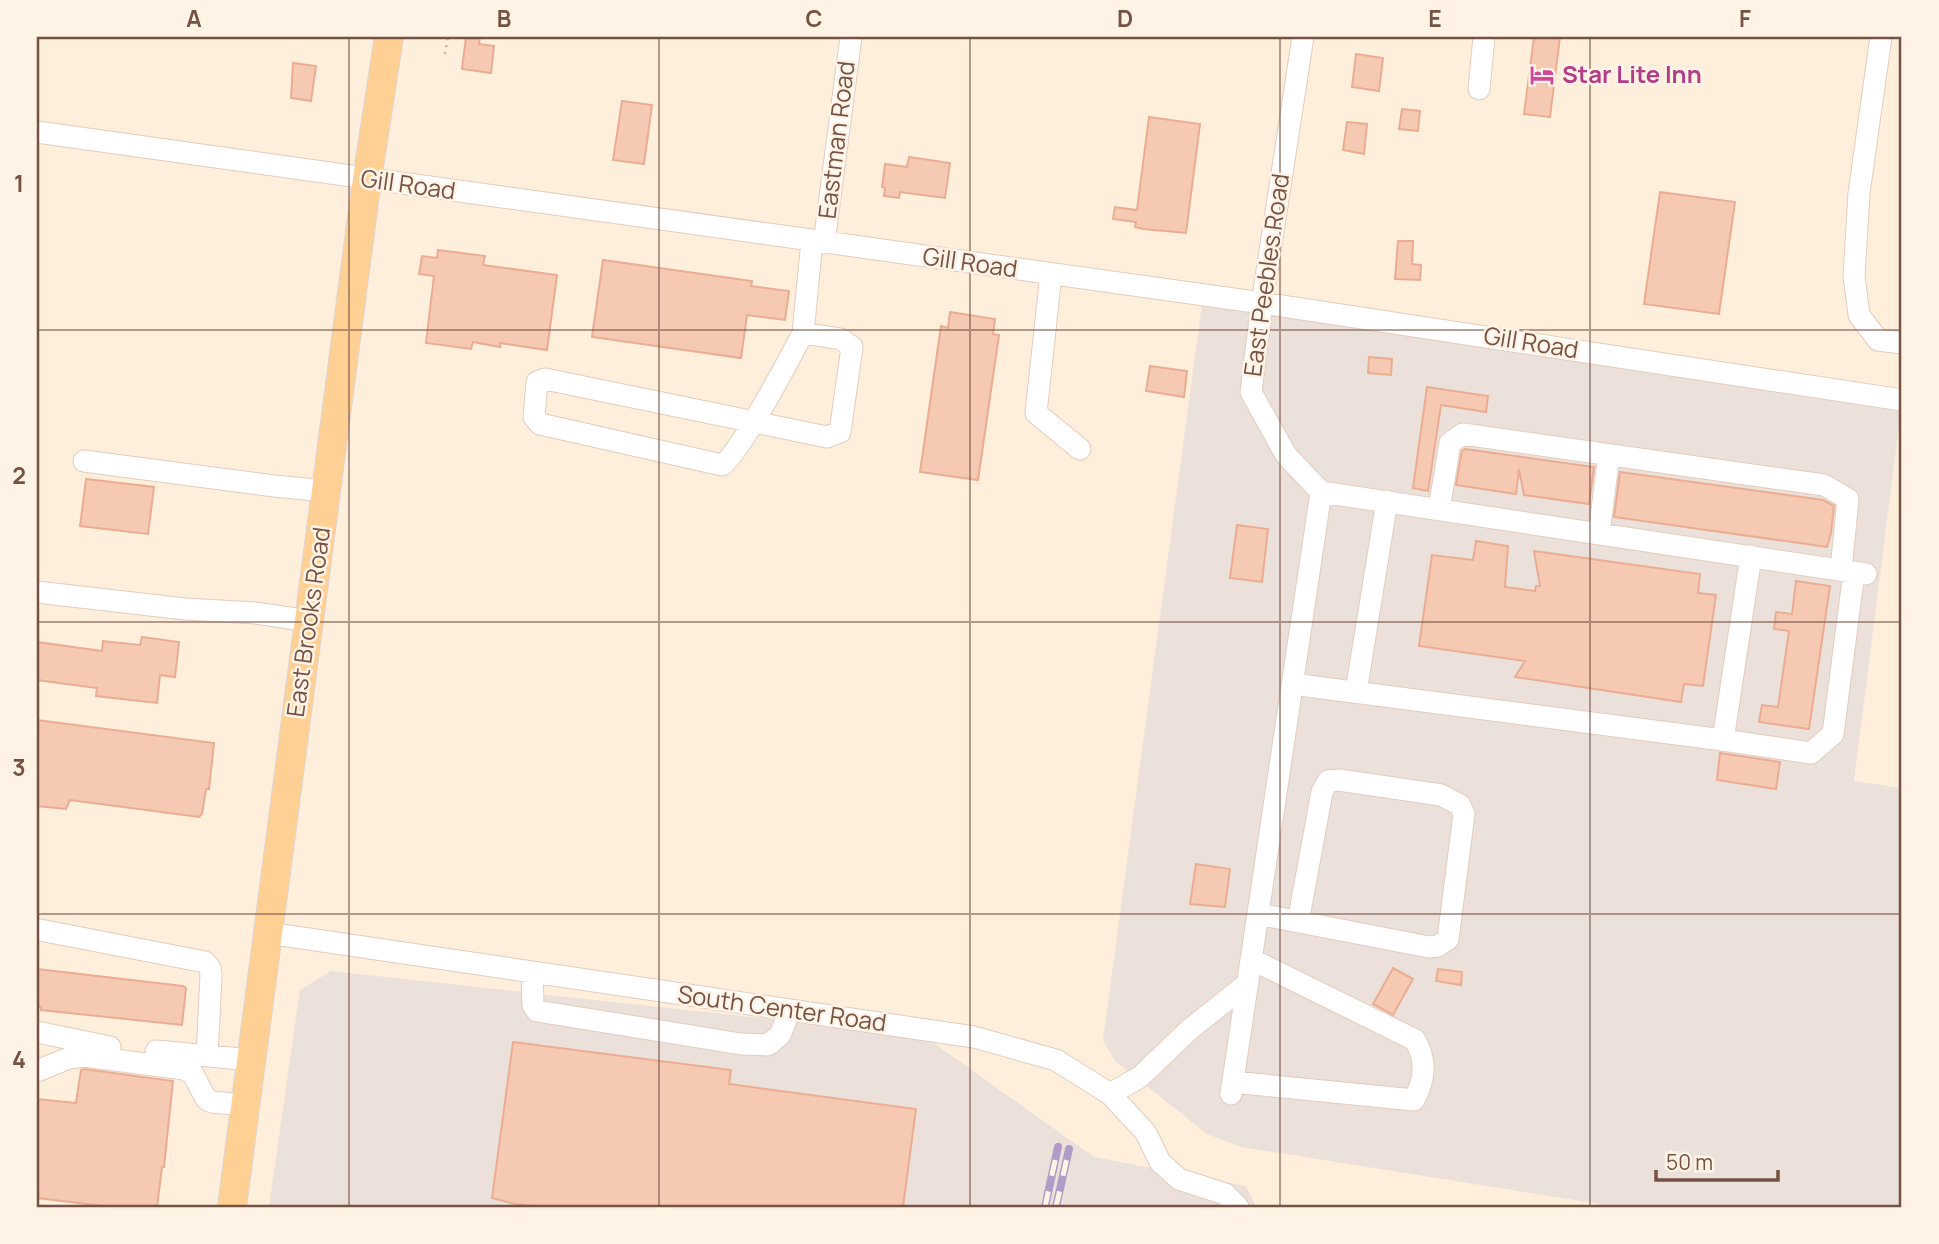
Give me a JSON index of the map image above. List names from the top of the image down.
{
  "streets": {
    "main road": ["East Brooks Road"],
    "street": [
      "Eastman Road",
      "Gill Road",
      "East Peebles Road",
      "South Center Road"
    ]
  },
  "crossings": [
    ["Eastman Road", "Gill Road"],
    ["Gill Road", "East Peebles Road"],
    ["Gill Road", "East Brooks Road"],
    ["East Brooks Road", "South Center Road"]
  ],
  "places": {
    "hotel": ["Star Lite Inn"]
  },
  "scale_bar": "50 m",
  "grid": {
    "columns": [
      "A",
      "B",
      "C",
      "D",
      "E",
      "F"
    ],
    "rows": [
      "1",
      "2",
      "3",
      "4"
    ]
  }
}
